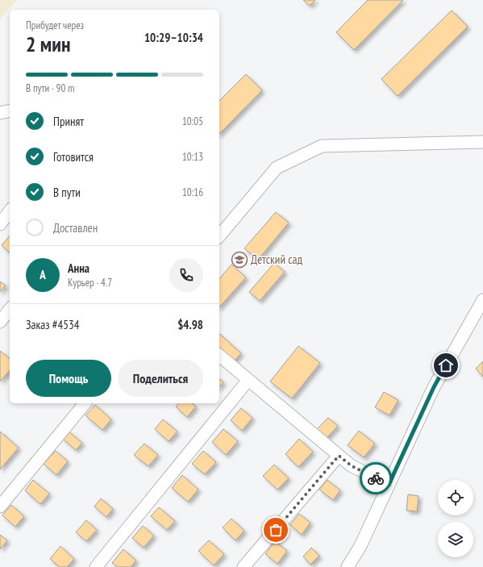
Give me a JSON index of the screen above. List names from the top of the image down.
{
  "places": {
    "school or university": ["Детский сад"]
  },
  "page": {
    "heading": ["2 мин", "Прибудет через", "10:29–10:34"],
    "panel": [
      "Анна",
      "Курьер · 4.7",
      "Заказ #4534",
      "$4.98"
    ],
    "bar": "В пути · 90 m",
    "list": [
      ["Принят", "10:05"],
      ["Готовится", "10:13"],
      ["В пути", "10:16"],
      "Доставлен"
    ],
    "round": "А",
    "buttons": ["Помощь", "Поделиться"]
  }
}
